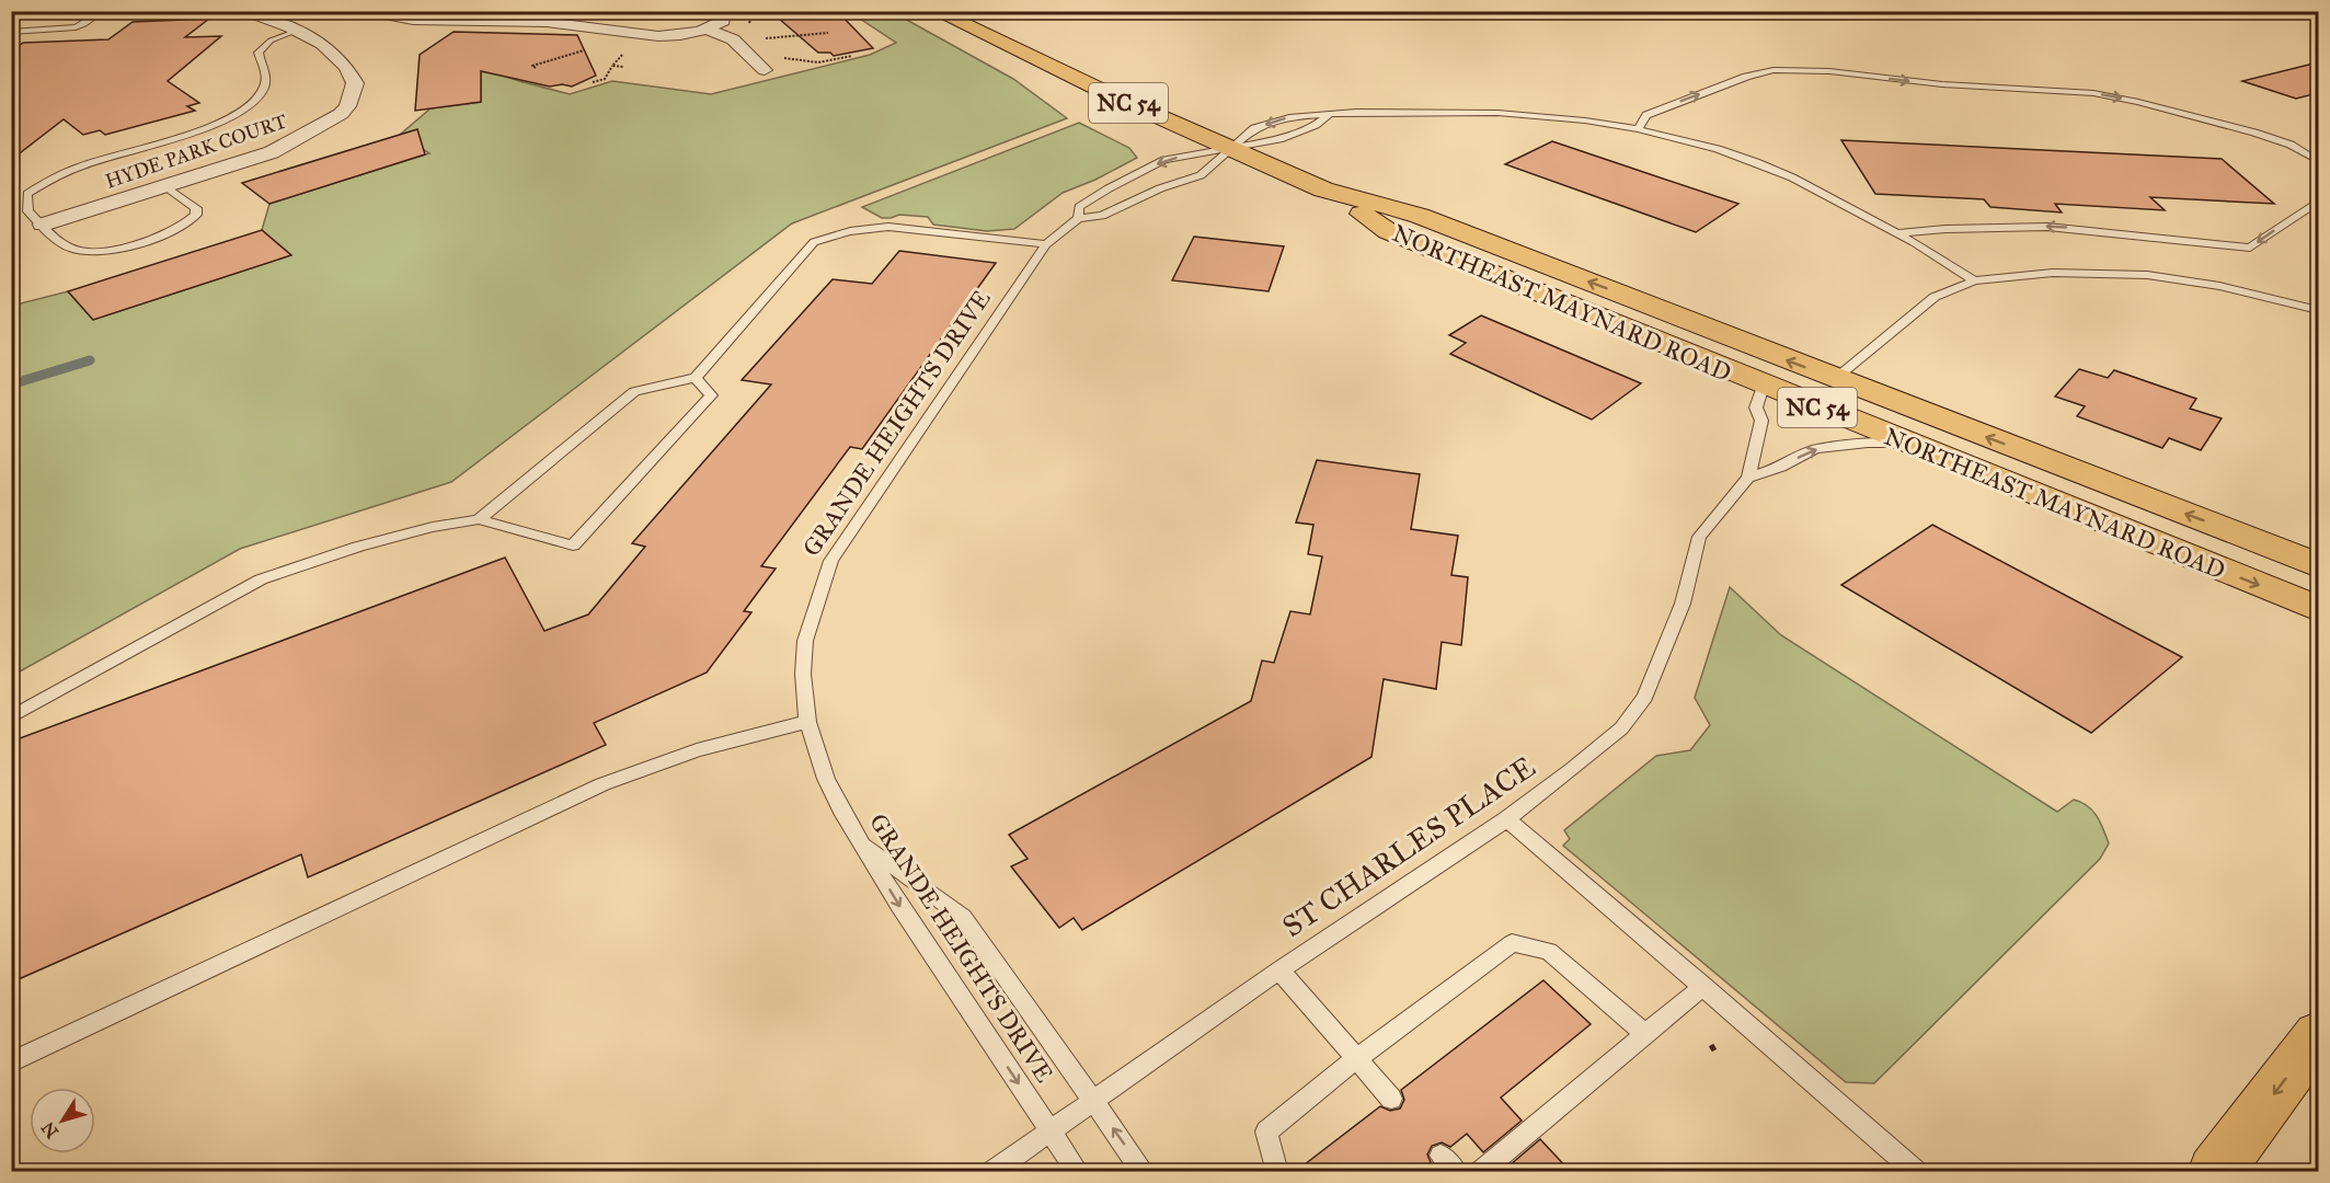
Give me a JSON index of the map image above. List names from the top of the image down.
{
  "streets": {
    "main road": ["NC 54", "NORTHEAST MAYNARD ROAD"],
    "street": ["HYDE PARK COURT"],
    "lane": ["GRANDE HEIGHTS DRIVE", "ST CHARLES PLACE"]
  },
  "crossings": [
    ["NORTHEAST MAYNARD ROAD", "GRANDE HEIGHTS DRIVE"],
    ["NORTHEAST MAYNARD ROAD", "ST CHARLES PLACE"],
    ["GRANDE HEIGHTS DRIVE", "ST CHARLES PLACE"]
  ],
  "north": "bottom left"
}
